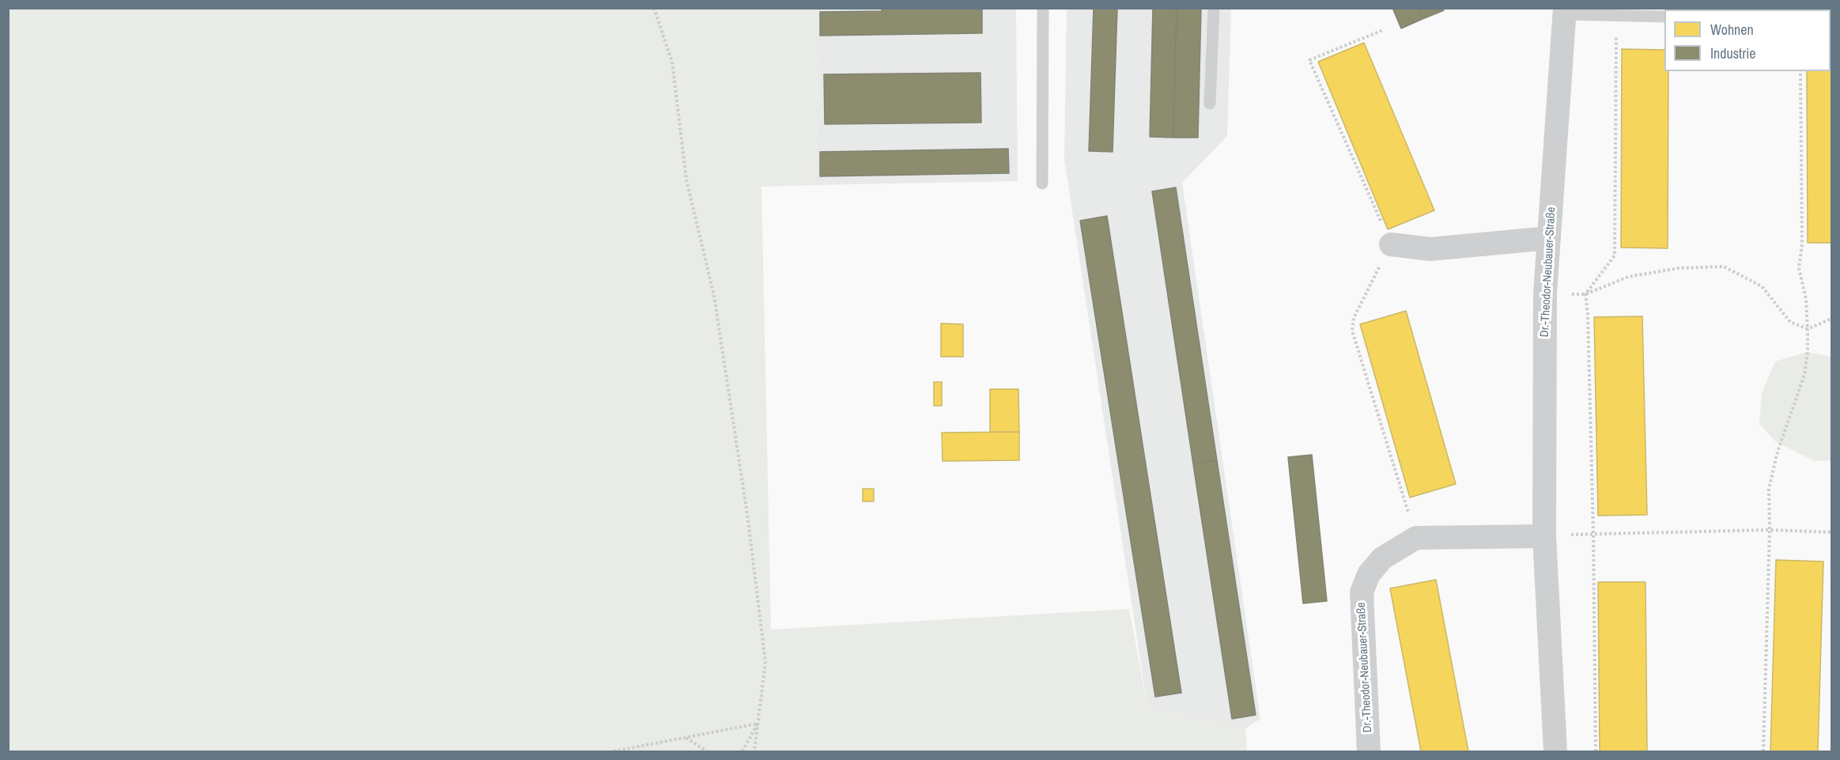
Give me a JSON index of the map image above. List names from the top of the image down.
{
  "streets": {
    "street": ["Dr.-Theodor-Neubauer-Straße"]
  },
  "legend": ["Wohnen", "Industrie"]
}
